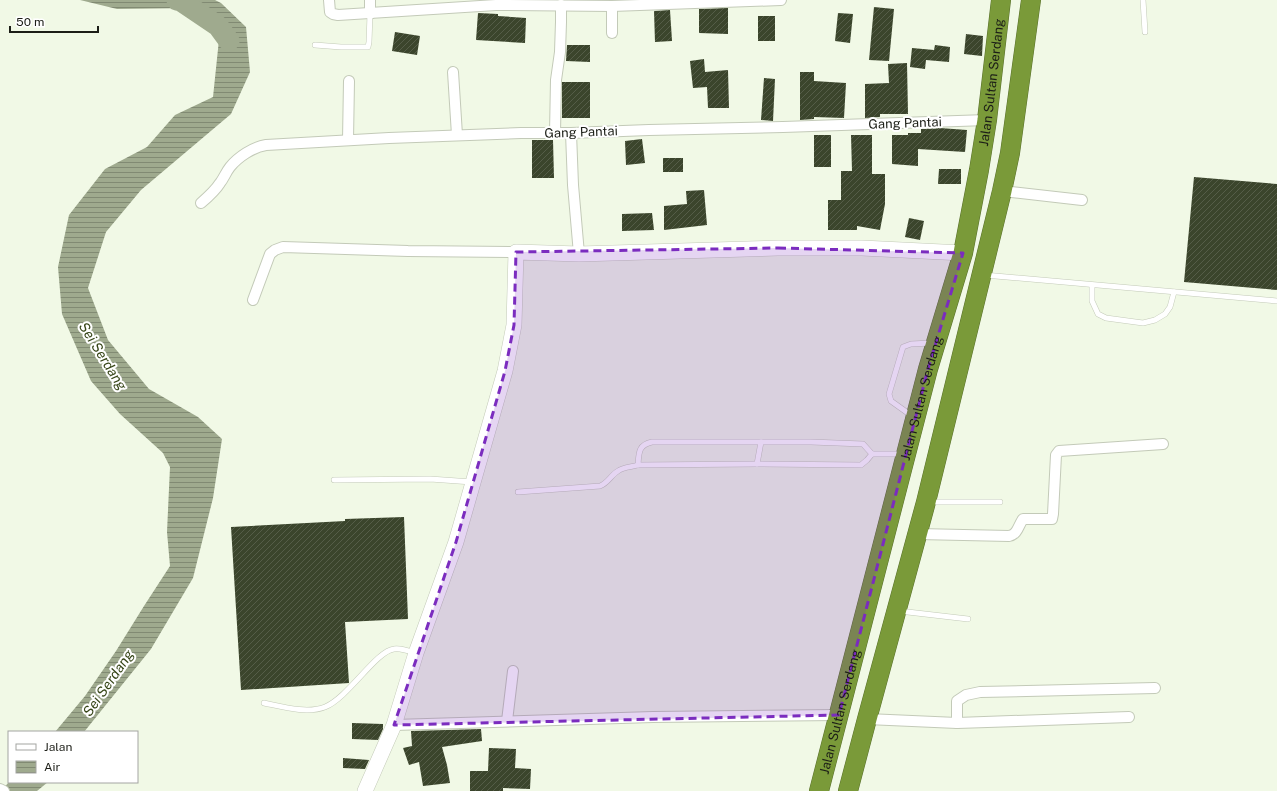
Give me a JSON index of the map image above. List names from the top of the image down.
{
  "streets": {
    "highway": ["Jalan Sultan Serdang"],
    "street": ["Gang Pantai"]
  },
  "crossings": [
    ["Jalan Sultan Serdang", "Gang Pantai"]
  ],
  "water": ["Sei Serdang"],
  "legend": ["Jalan", "Air"],
  "scale_bar": "50 m"
}
